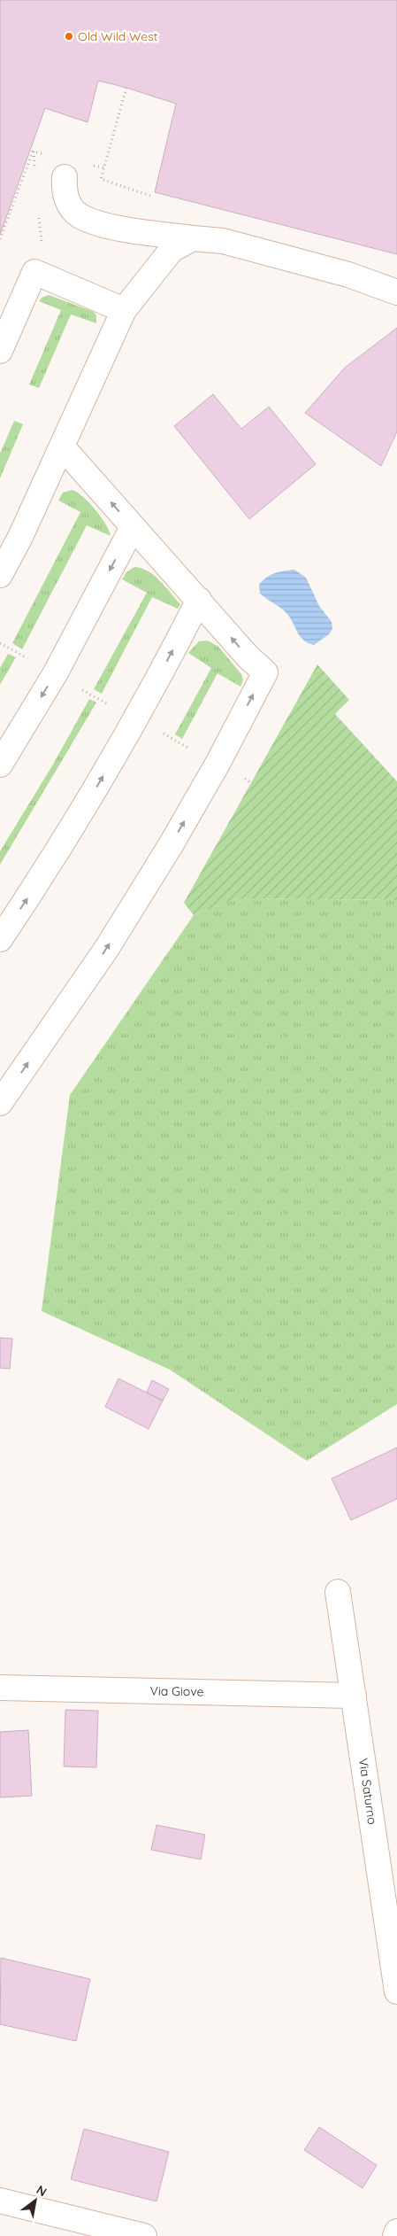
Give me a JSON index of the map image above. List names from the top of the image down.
{
  "streets": {
    "street": ["Via Giove", "Via Saturno"]
  },
  "crossings": [
    ["Via Giove", "Via Saturno"]
  ],
  "places": ["Old Wild West"],
  "north": "top right"
}
